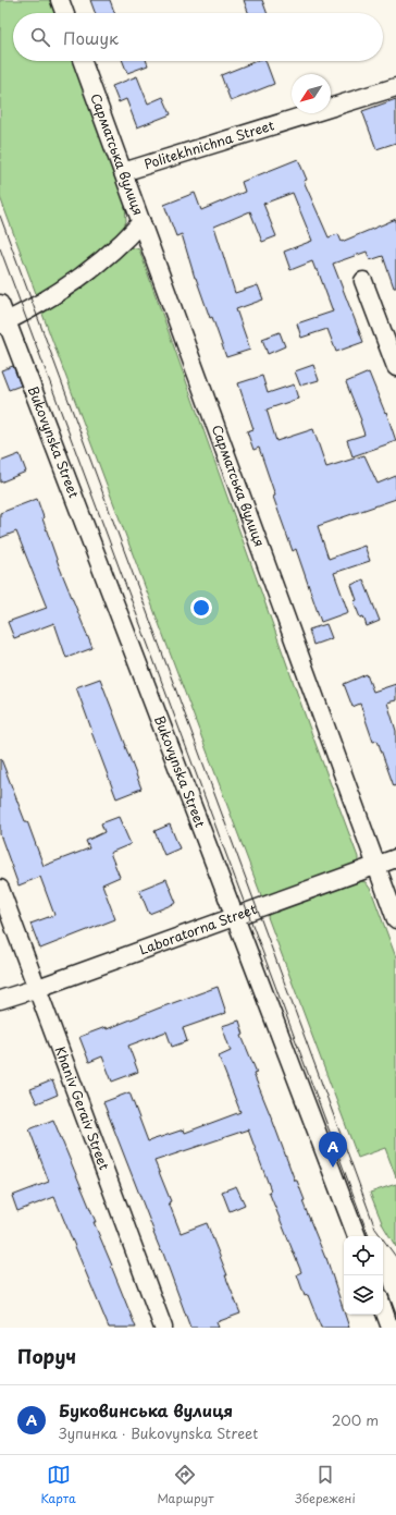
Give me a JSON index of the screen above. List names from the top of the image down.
{
  "streets": {
    "street": [
      "Politekhnichna Street",
      "Сарматська вулиця",
      "Bukovynska Street",
      "Laboratorna Street",
      "Khaniv Geraiv Street"
    ]
  },
  "crossings": [
    ["Politekhnichna Street", "Сарматська вулиця"],
    ["Сарматська вулиця", "Laboratorna Street"],
    ["Bukovynska Street", "Laboratorna Street"],
    ["Laboratorna Street", "Khaniv Geraiv Street"]
  ],
  "north": "bottom left",
  "page": {
    "search": "Пошук",
    "pins": "A",
    "heading": "Поруч",
    "list": [
      {
        "mark": "A",
        "name": "Буковинська вулиця",
        "note": "Зупинка · Bukovynska Street",
        "value": "200 m"
      }
    ],
    "nav": ["Карта", "Маршрут", "Збережені"]
  }
}
